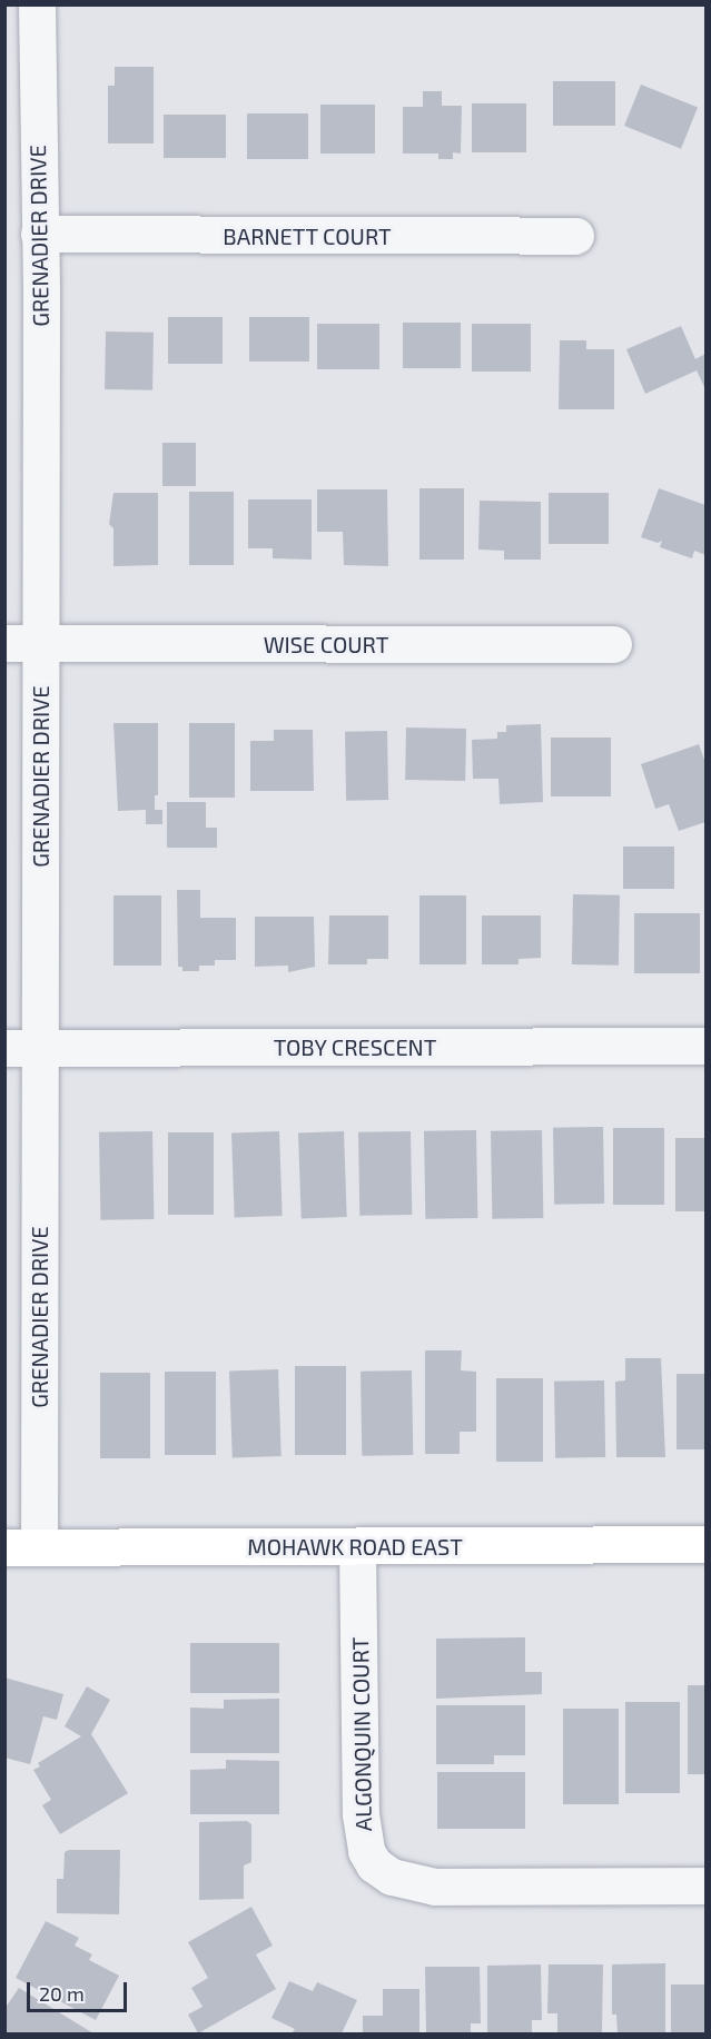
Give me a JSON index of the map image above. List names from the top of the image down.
{
  "streets": {
    "main road": ["MOHAWK ROAD EAST"],
    "street": [
      "GRENADIER DRIVE",
      "BARNETT COURT",
      "WISE COURT",
      "TOBY CRESCENT",
      "ALGONQUIN COURT"
    ]
  },
  "crossings": [
    ["GRENADIER DRIVE", "BARNETT COURT"],
    ["GRENADIER DRIVE", "WISE COURT"],
    ["GRENADIER DRIVE", "TOBY CRESCENT"],
    ["GRENADIER DRIVE", "MOHAWK ROAD EAST"],
    ["MOHAWK ROAD EAST", "ALGONQUIN COURT"]
  ],
  "scale_bar": "20 m"
}
